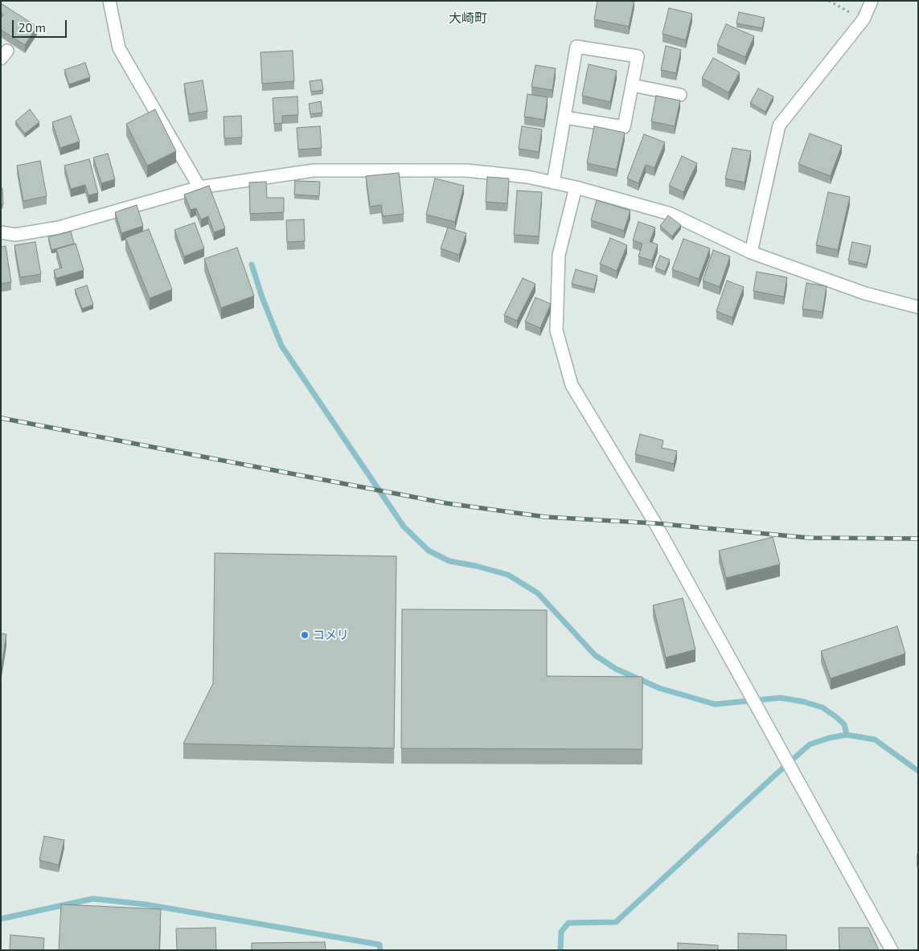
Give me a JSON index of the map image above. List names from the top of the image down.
{
  "districts": ["大崎町"],
  "places": ["コメリ"],
  "scale_bar": "20 m"
}
